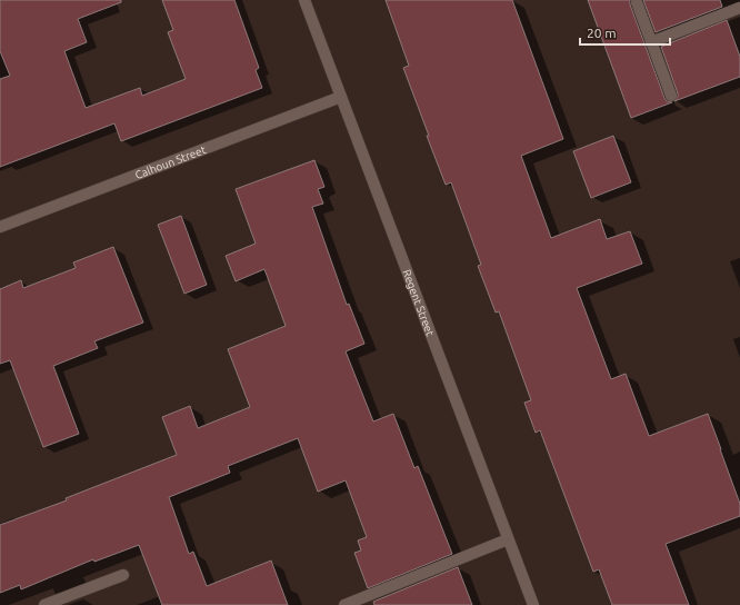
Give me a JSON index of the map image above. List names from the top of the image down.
{
  "streets": {
    "street": ["Calhoun Street", "Regent Street"]
  },
  "crossings": [
    ["Calhoun Street", "Regent Street"]
  ],
  "scale_bar": "20 m"
}
